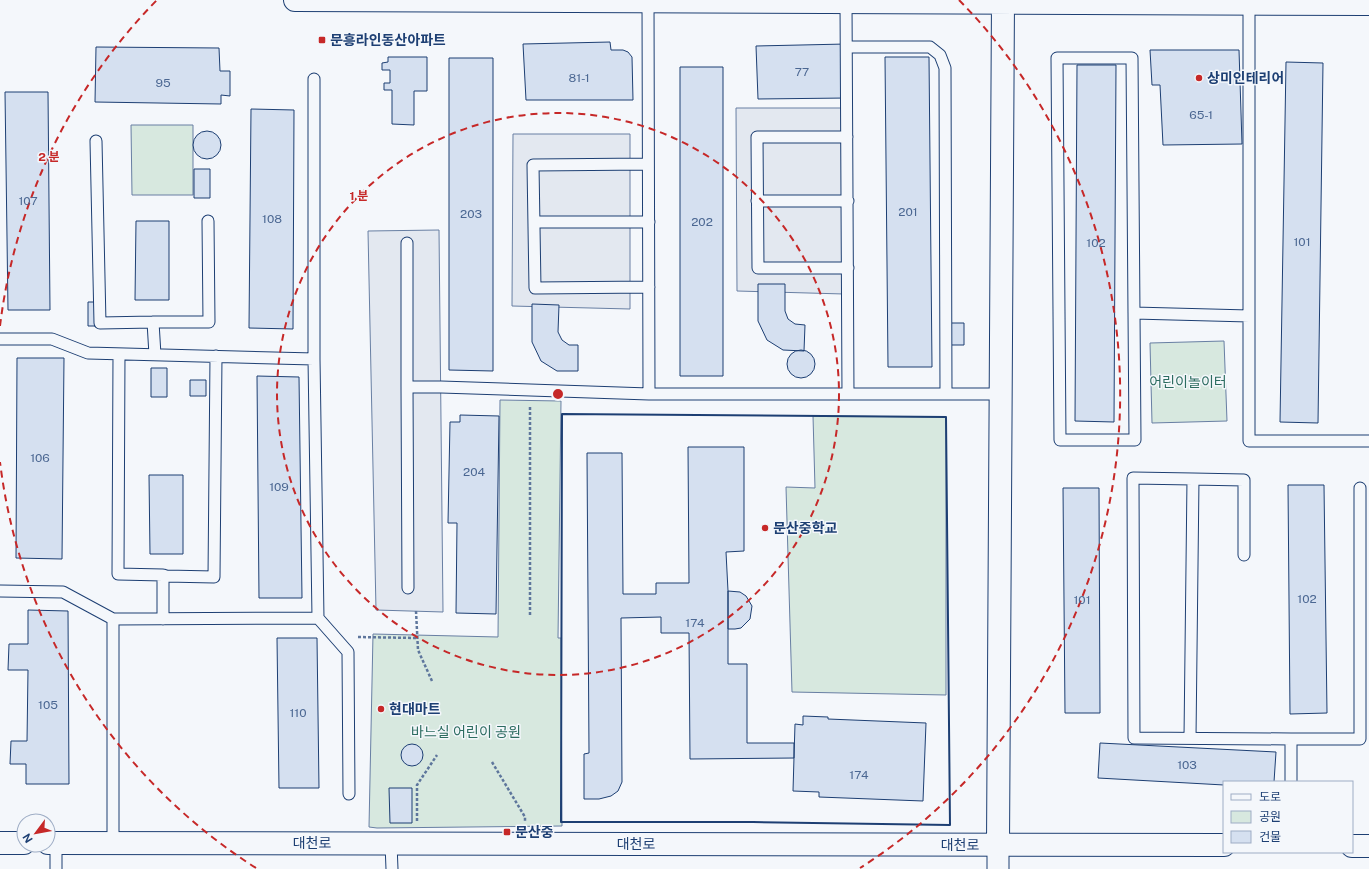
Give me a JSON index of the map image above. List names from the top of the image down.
{
  "streets": {
    "street": ["대천로"]
  },
  "parks": ["어린이놀이터", "바느실 어린이 공원"],
  "places": {
    "transit": ["문흥라인동산아파트", "문산중"],
    "other": ["상미인테리어", "문산중학교", "현대마트"]
  },
  "house_numbers": [
    "77",
    "81-1",
    "95",
    "65-1",
    "107",
    "201",
    "203",
    "108",
    "202",
    "101",
    "102",
    "106",
    "204",
    "109",
    "102",
    "101",
    "174",
    "105",
    "110",
    "103",
    "174"
  ],
  "legend": ["도로", "공원", "건물"],
  "north": "bottom left",
  "rings": ["2 분", "1 분"]
}
